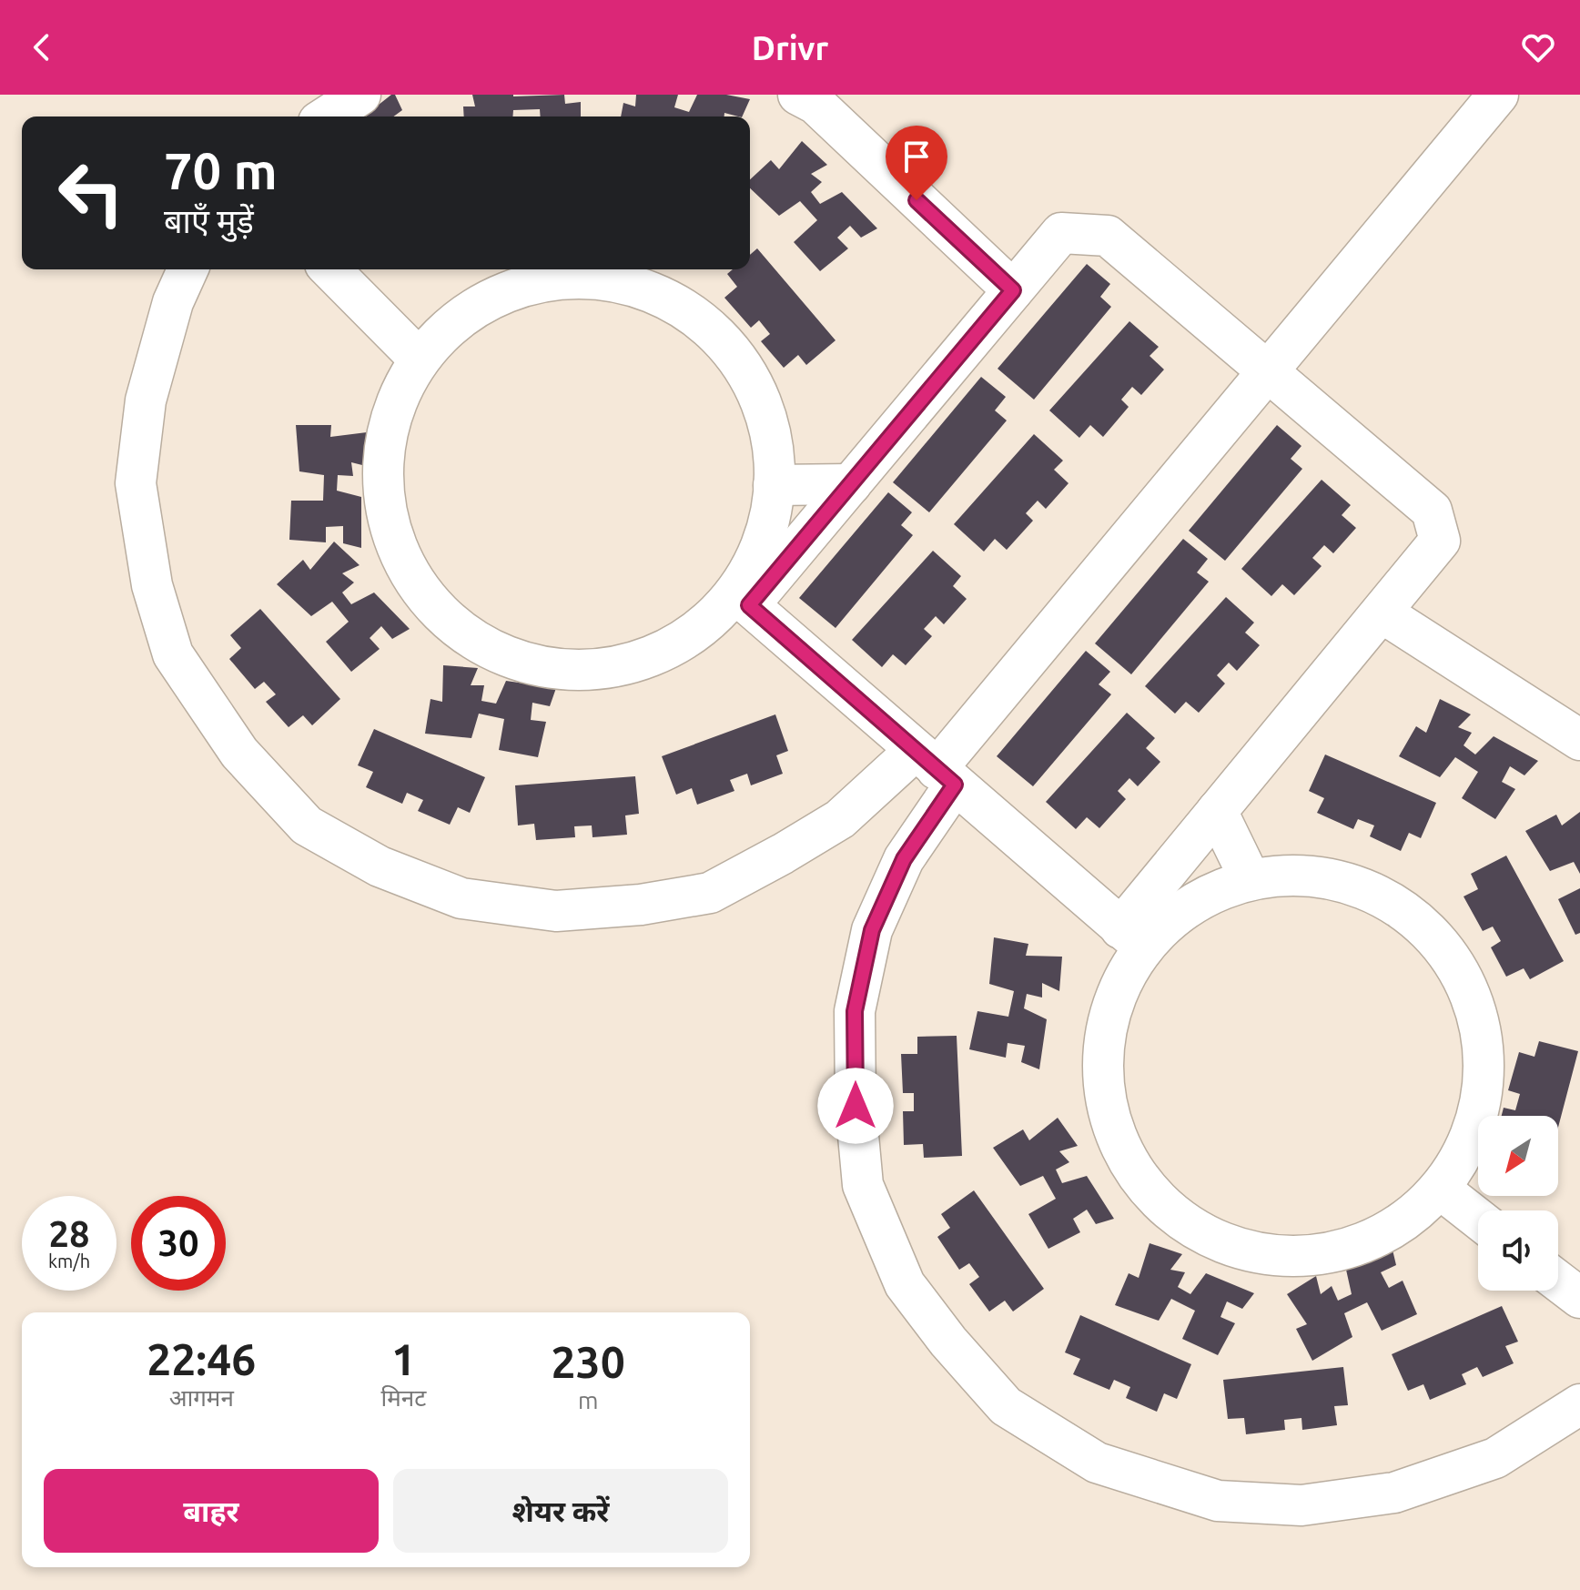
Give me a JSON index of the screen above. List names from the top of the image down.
{
  "north": "bottom left",
  "page": {
    "header": "Drivr",
    "turn": ["70 m", "बाएँ मुड़ें"],
    "speed": "28 km/h",
    "limit": "30",
    "eta": [
      "22:46",
      "आगमन",
      "1",
      "मिनट",
      "230",
      "m"
    ],
    "buttons": ["बाहर", "शेयर करें"]
  }
}
